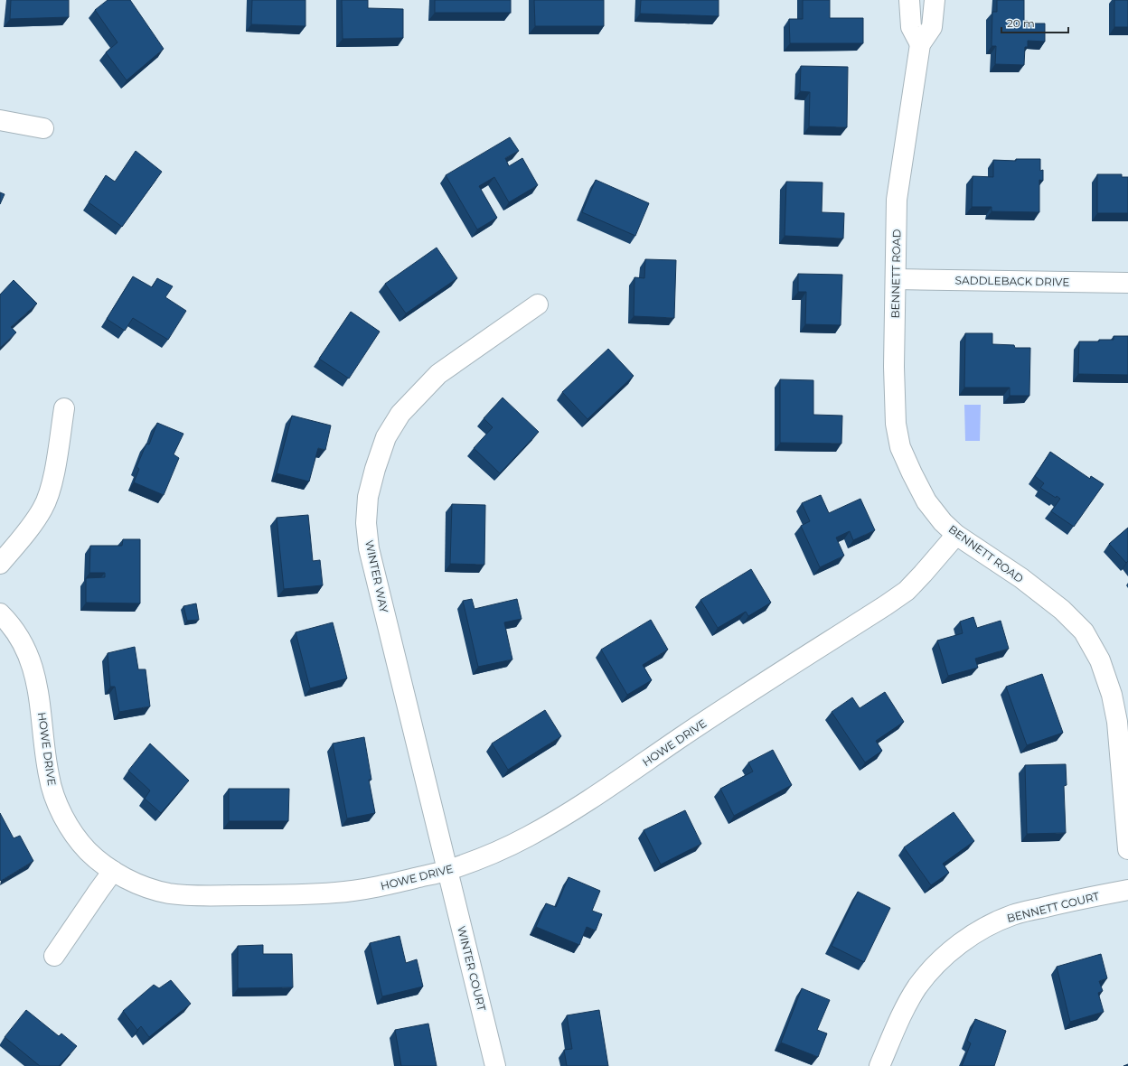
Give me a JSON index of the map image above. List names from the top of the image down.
{
  "streets": {
    "street": [
      "BENNETT ROAD",
      "SADDLEBACK DRIVE",
      "WINTER WAY",
      "HOWE DRIVE",
      "BENNETT COURT",
      "WINTER COURT"
    ]
  },
  "crossings": [
    ["BENNETT ROAD", "SADDLEBACK DRIVE"],
    ["BENNETT ROAD", "HOWE DRIVE"],
    ["WINTER WAY", "HOWE DRIVE"],
    ["WINTER WAY", "WINTER COURT"],
    ["HOWE DRIVE", "WINTER COURT"]
  ],
  "scale_bar": "20 m"
}
